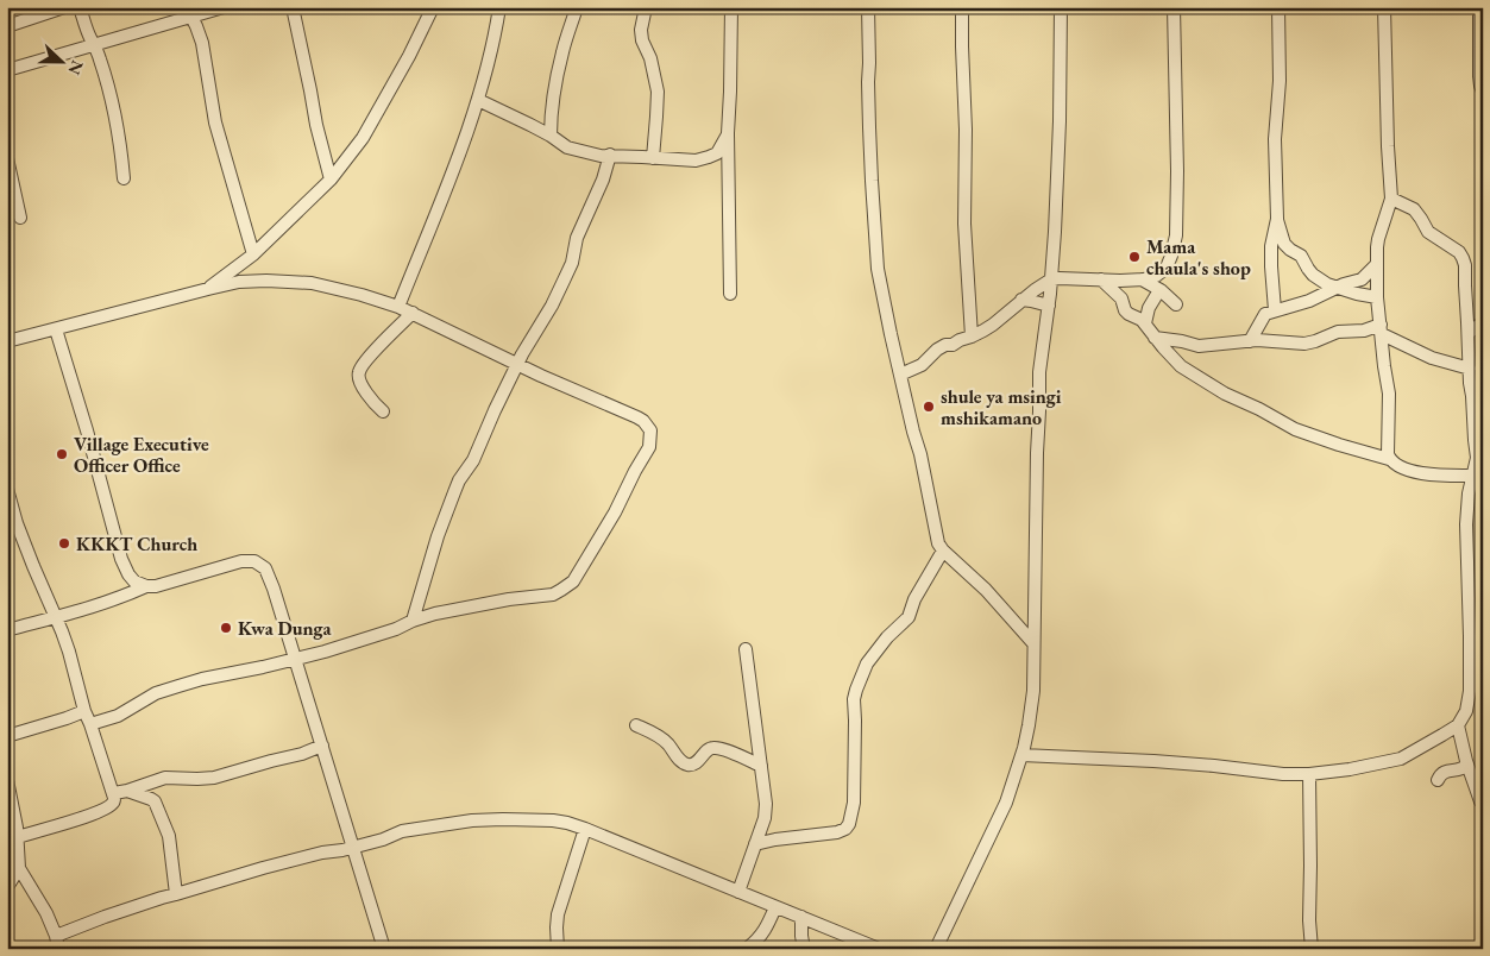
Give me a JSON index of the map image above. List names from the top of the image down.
{
  "places": [
    "Mama chaula's shop",
    "shule ya msingi mshikamano",
    "Village Executive Officer Office",
    "KKKT Church",
    "Kwa Dunga"
  ],
  "north": "right"
}
